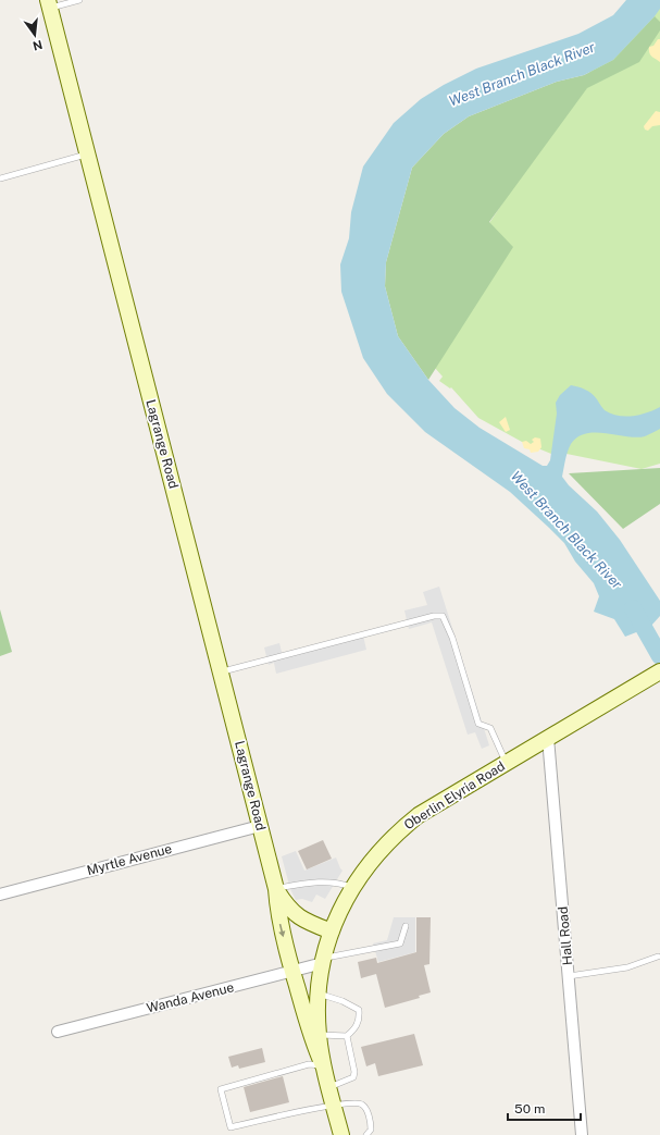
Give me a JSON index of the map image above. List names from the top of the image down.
{
  "streets": {
    "main road": ["Lagrange Road", "Oberlin Elyria Road"],
    "street": ["Myrtle Avenue", "Hall Road", "Wanda Avenue"]
  },
  "crossings": [
    ["Lagrange Road", "Oberlin Elyria Road"],
    ["Lagrange Road", "Myrtle Avenue"],
    ["Lagrange Road", "Wanda Avenue"],
    ["Oberlin Elyria Road", "Hall Road"],
    ["Oberlin Elyria Road", "Wanda Avenue"]
  ],
  "water": ["West Branch Black River"],
  "scale_bar": "50 m",
  "north": "bottom"
}
